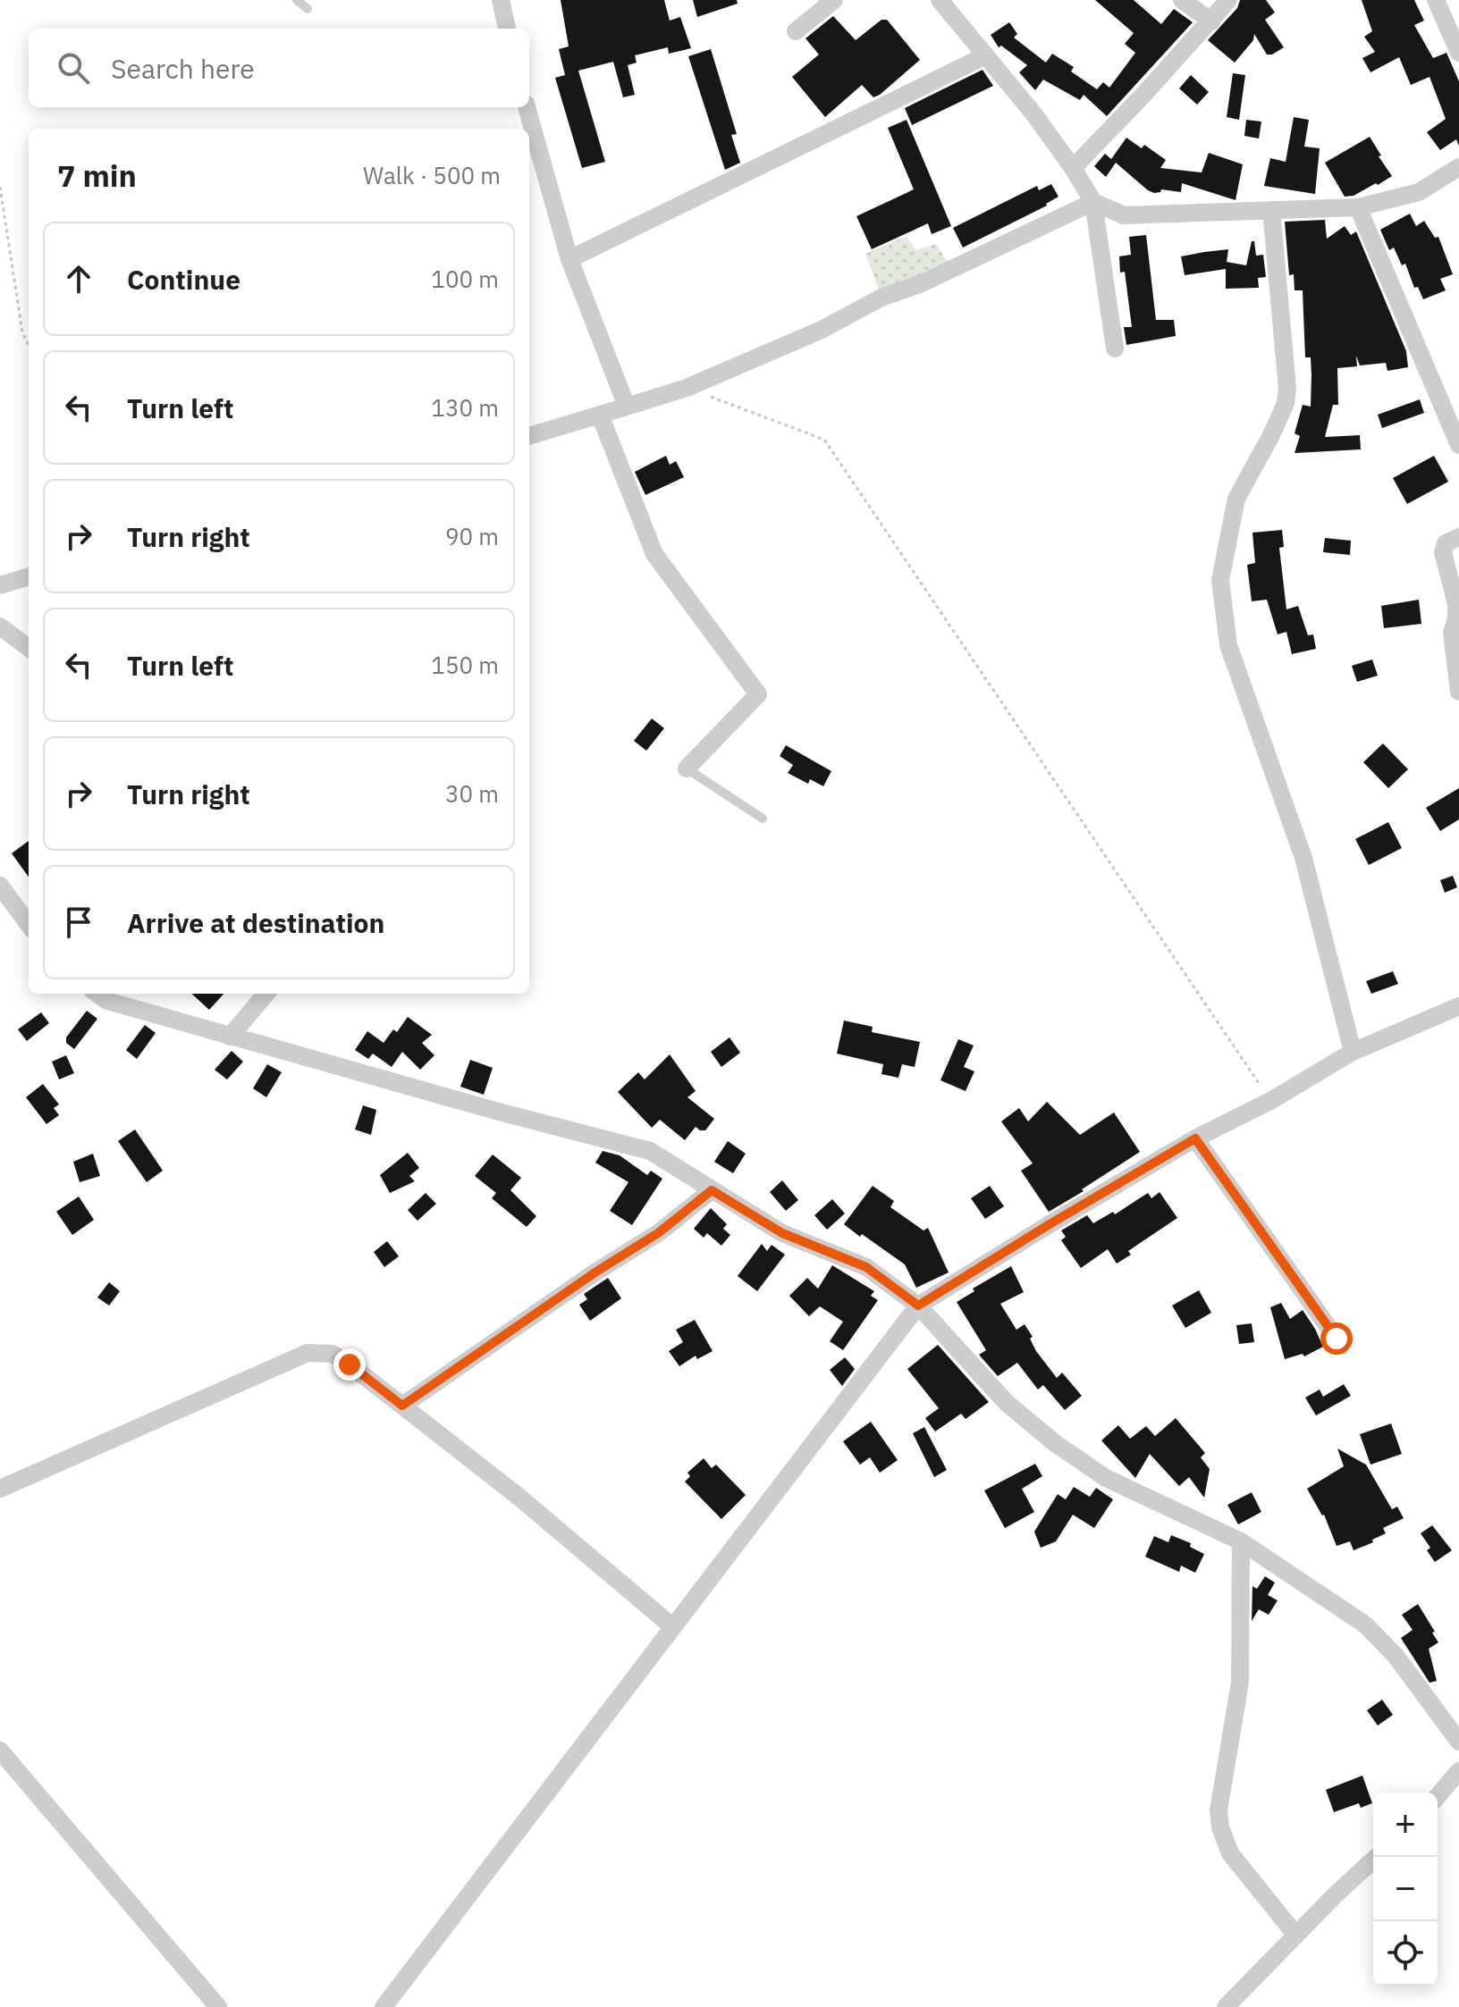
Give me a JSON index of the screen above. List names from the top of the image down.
{
  "page": {
    "search": "Search here",
    "heading": ["7 min", "Walk · 500 m"],
    "list": [
      ["Continue", "100 m"],
      ["Turn left", "130 m"],
      ["Turn right", "90 m"],
      ["Turn left", "150 m"],
      ["Turn right", "30 m"],
      "Arrive at destination"
    ],
    "map_buttons": ["+", "−"]
  }
}
